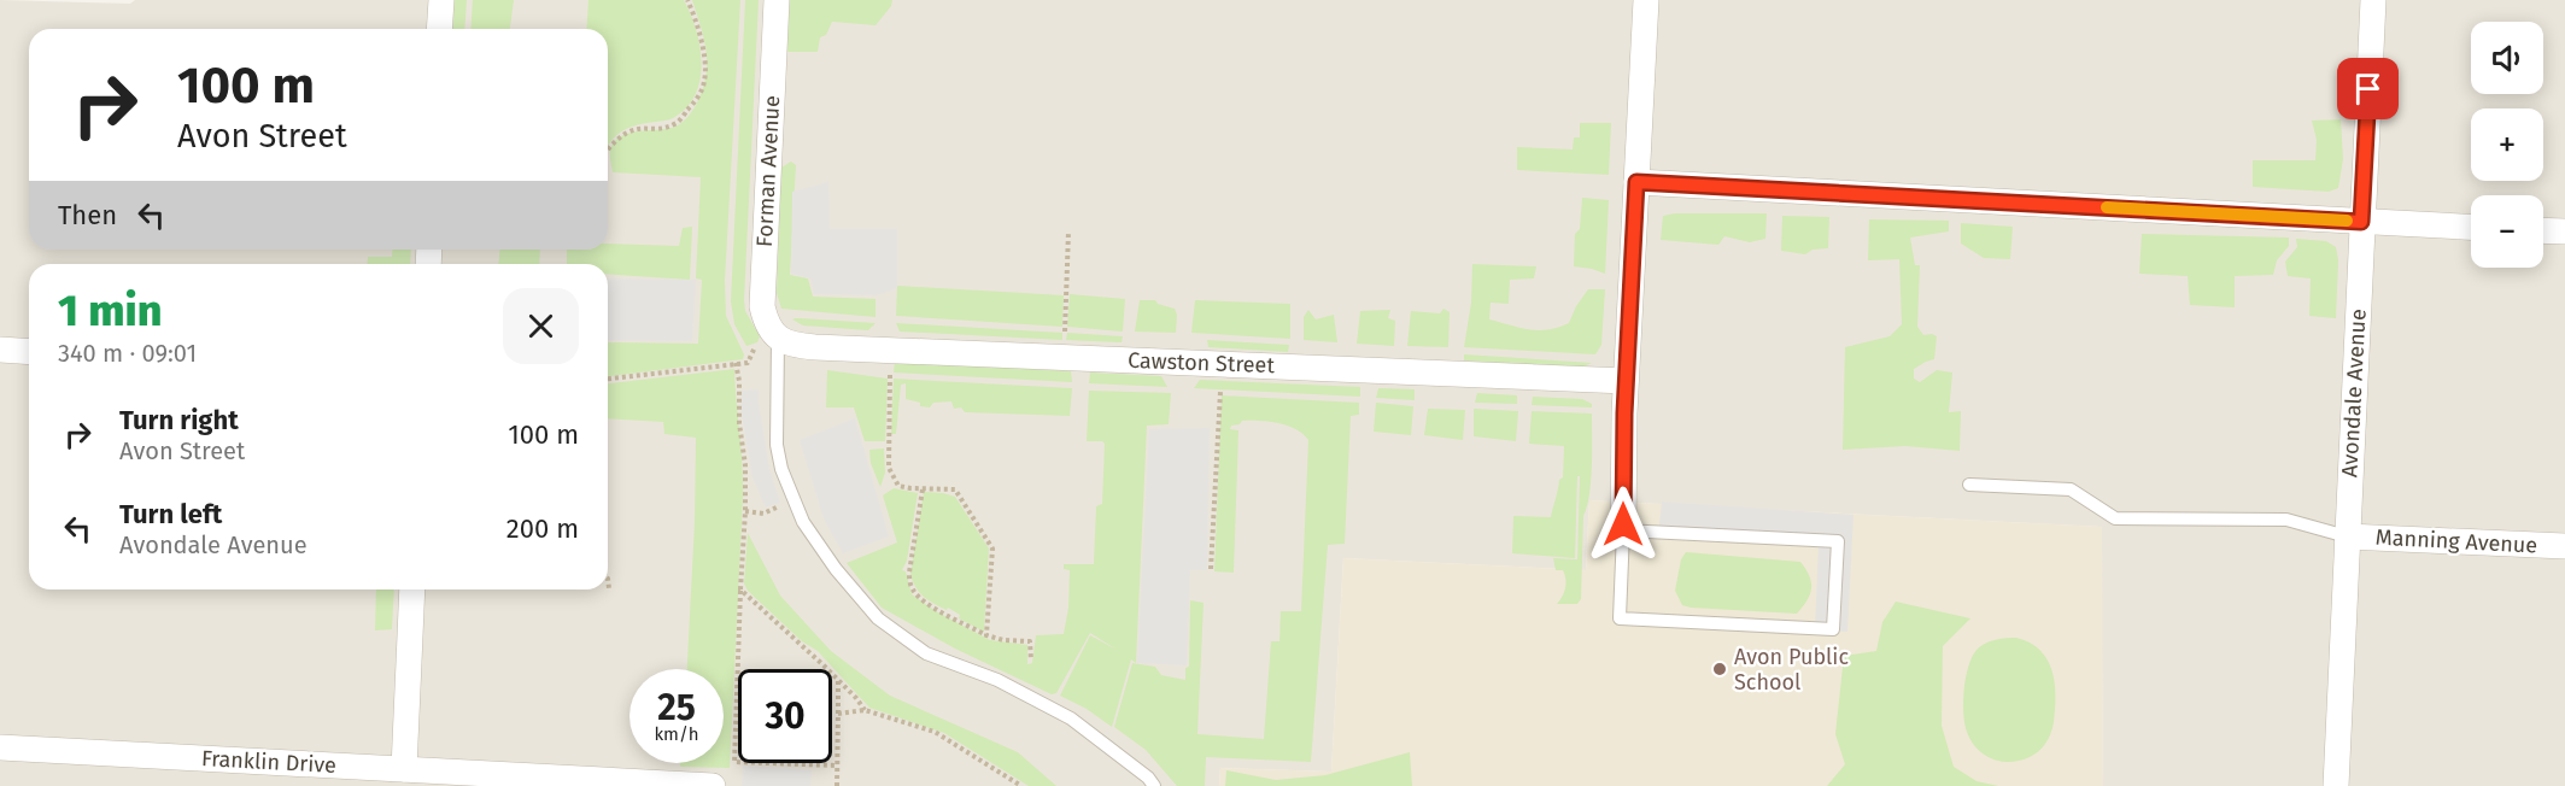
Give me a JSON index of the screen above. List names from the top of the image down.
{
  "streets": {
    "street": [
      "Forman Avenue",
      "Cawston Street",
      "Avondale Avenue",
      "Manning Avenue",
      "Franklin Drive"
    ]
  },
  "crossings": [
    ["Forman Avenue", "Cawston Street"],
    ["Avondale Avenue", "Manning Avenue"]
  ],
  "places": ["Avon Public School"],
  "page": {
    "map_buttons": ["+", "−"],
    "turn": ["100 m", "Avon Street"],
    "then": "Then",
    "heading": ["1 min", "340 m · 09:01"],
    "list": [
      {
        "name": "Turn right",
        "note": "Avon Street",
        "value": "100 m"
      },
      {
        "name": "Turn left",
        "note": "Avondale Avenue",
        "value": "200 m"
      }
    ],
    "speed": "25 km/h",
    "limit": "30"
  }
}
